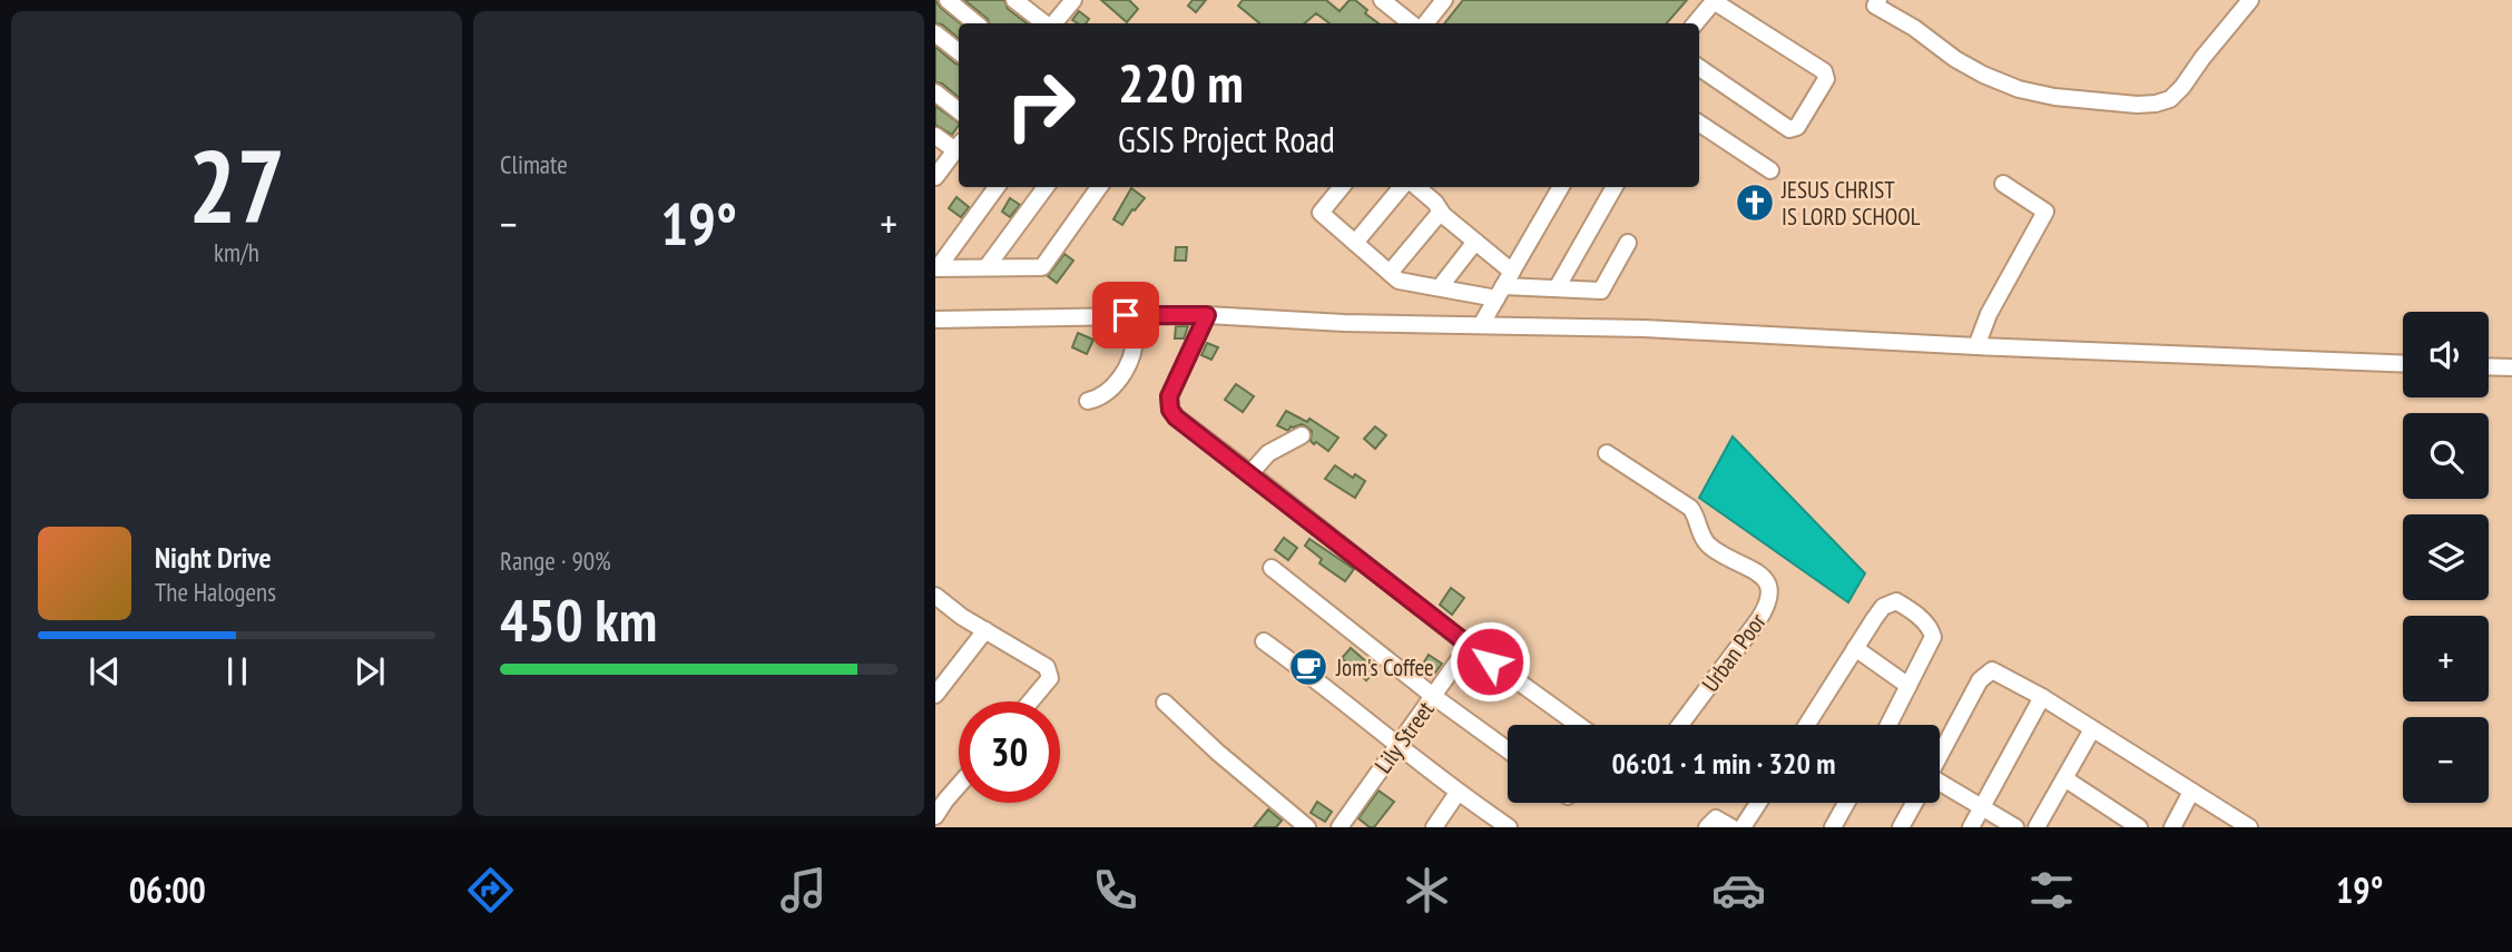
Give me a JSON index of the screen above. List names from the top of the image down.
{
  "streets": {
    "street": ["Urban Poor", "Lily Street"]
  },
  "places": {
    "church": ["JESUS CHRIST IS LORD SCHOOL"],
    "cafe": ["Jom's Coffee"]
  },
  "page": {
    "tile": [
      ["27", "km/h"],
      "Climate",
      ["Range · 90%", "450 km"]
    ],
    "turn": ["220 m", "GSIS Project Road"],
    "heat": ["−", "19°", "+"],
    "map_buttons": ["+", "−"],
    "song": ["Night Drive", "The Halogens"],
    "limit": "30",
    "trip": "06:01 · 1 min · 320 m",
    "tabs": ["06:00", "19°"]
  }
}
